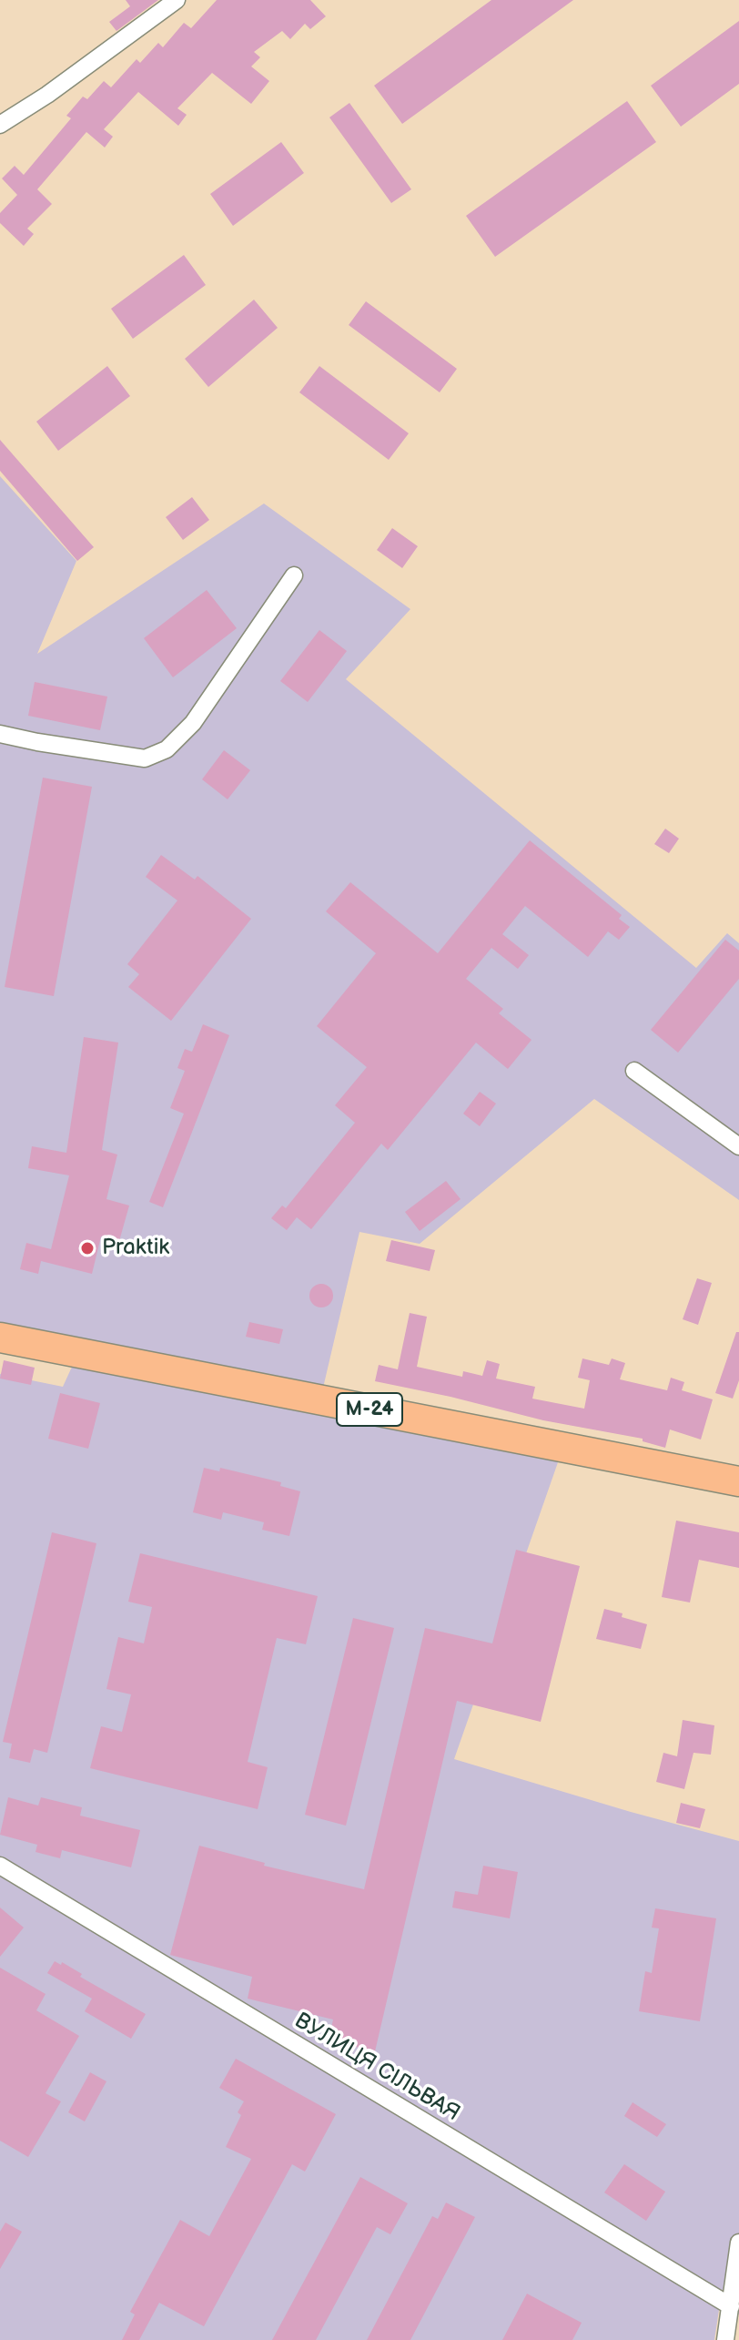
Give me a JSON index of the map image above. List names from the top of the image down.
{
  "streets": {
    "highway": ["М-24"],
    "street": ["ВУЛИЦЯ СІЛЬВАЯ"]
  },
  "places": ["Praktik"]
}
